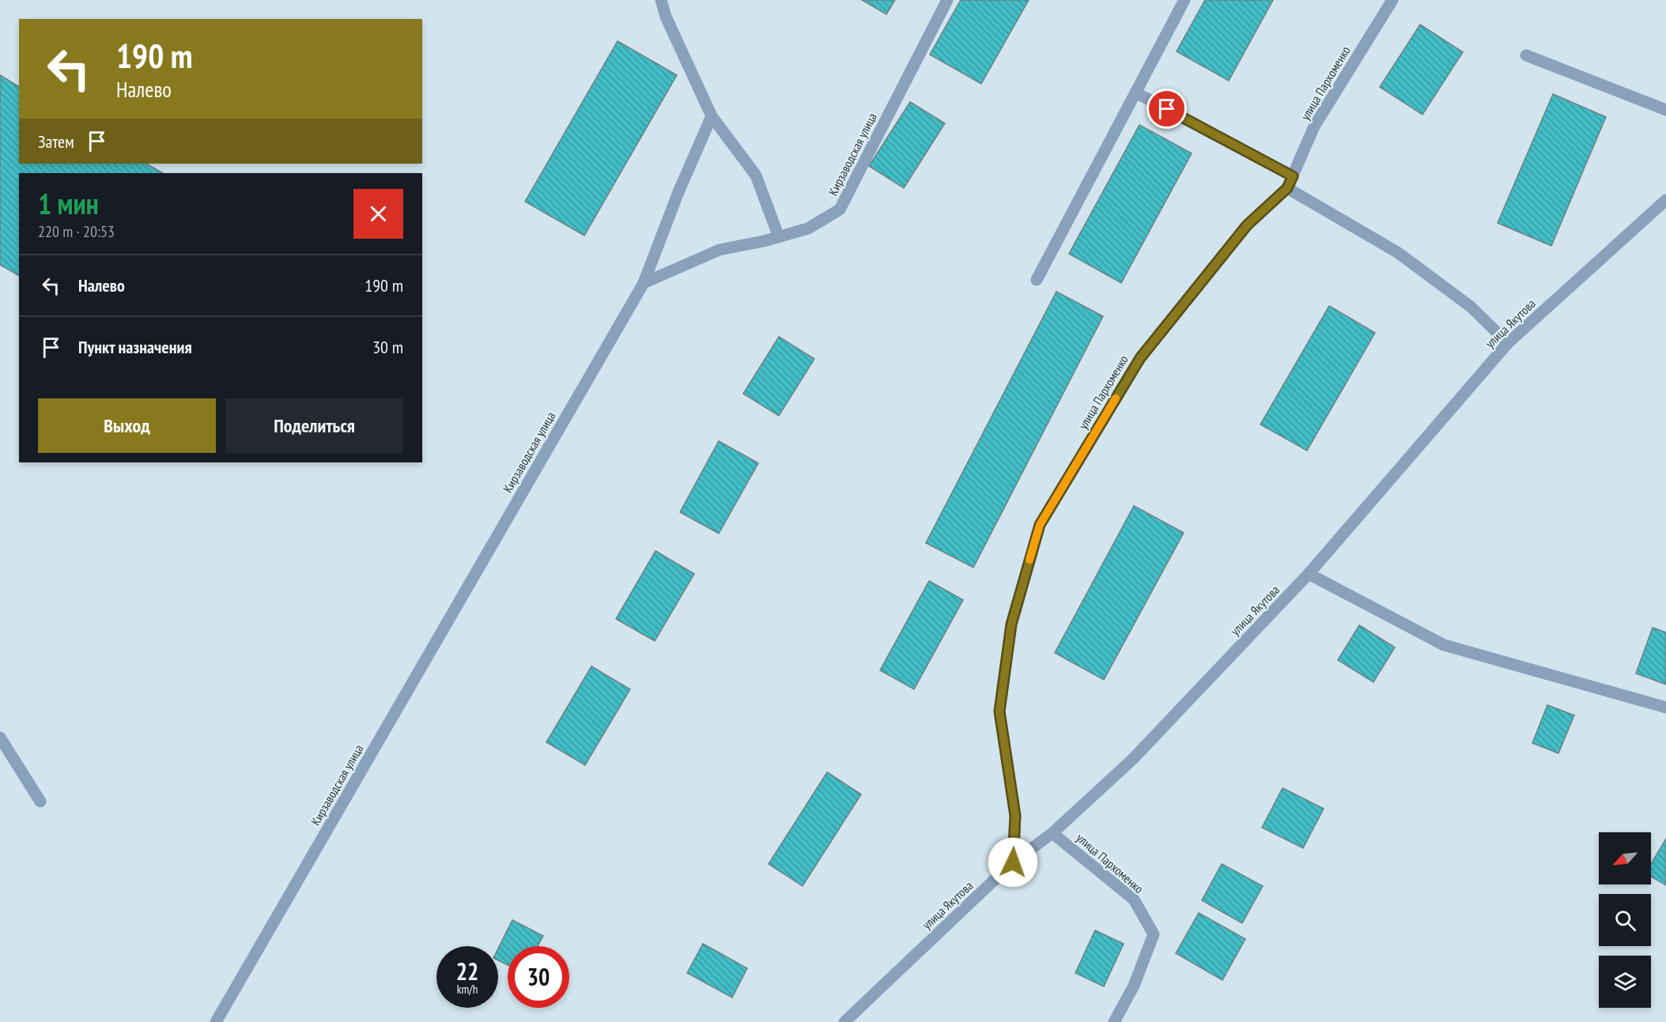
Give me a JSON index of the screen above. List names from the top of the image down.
{
  "streets": {
    "street": ["улица Пархоменко", "Кирзаводская улица", "улица Якутова"]
  },
  "crossings": [
    ["улица Пархоменко", "улица Якутова"]
  ],
  "north": "bottom left",
  "page": {
    "turn": ["190 m", "Налево"],
    "then": "Затем",
    "heading": ["1 мин", "220 m · 20:53"],
    "list": [
      {
        "name": "Налево",
        "value": "190 m"
      },
      {
        "name": "Пункт назначения",
        "value": "30 m"
      }
    ],
    "buttons": ["Выход", "Поделиться"],
    "speed": "22 km/h",
    "limit": "30"
  }
}
